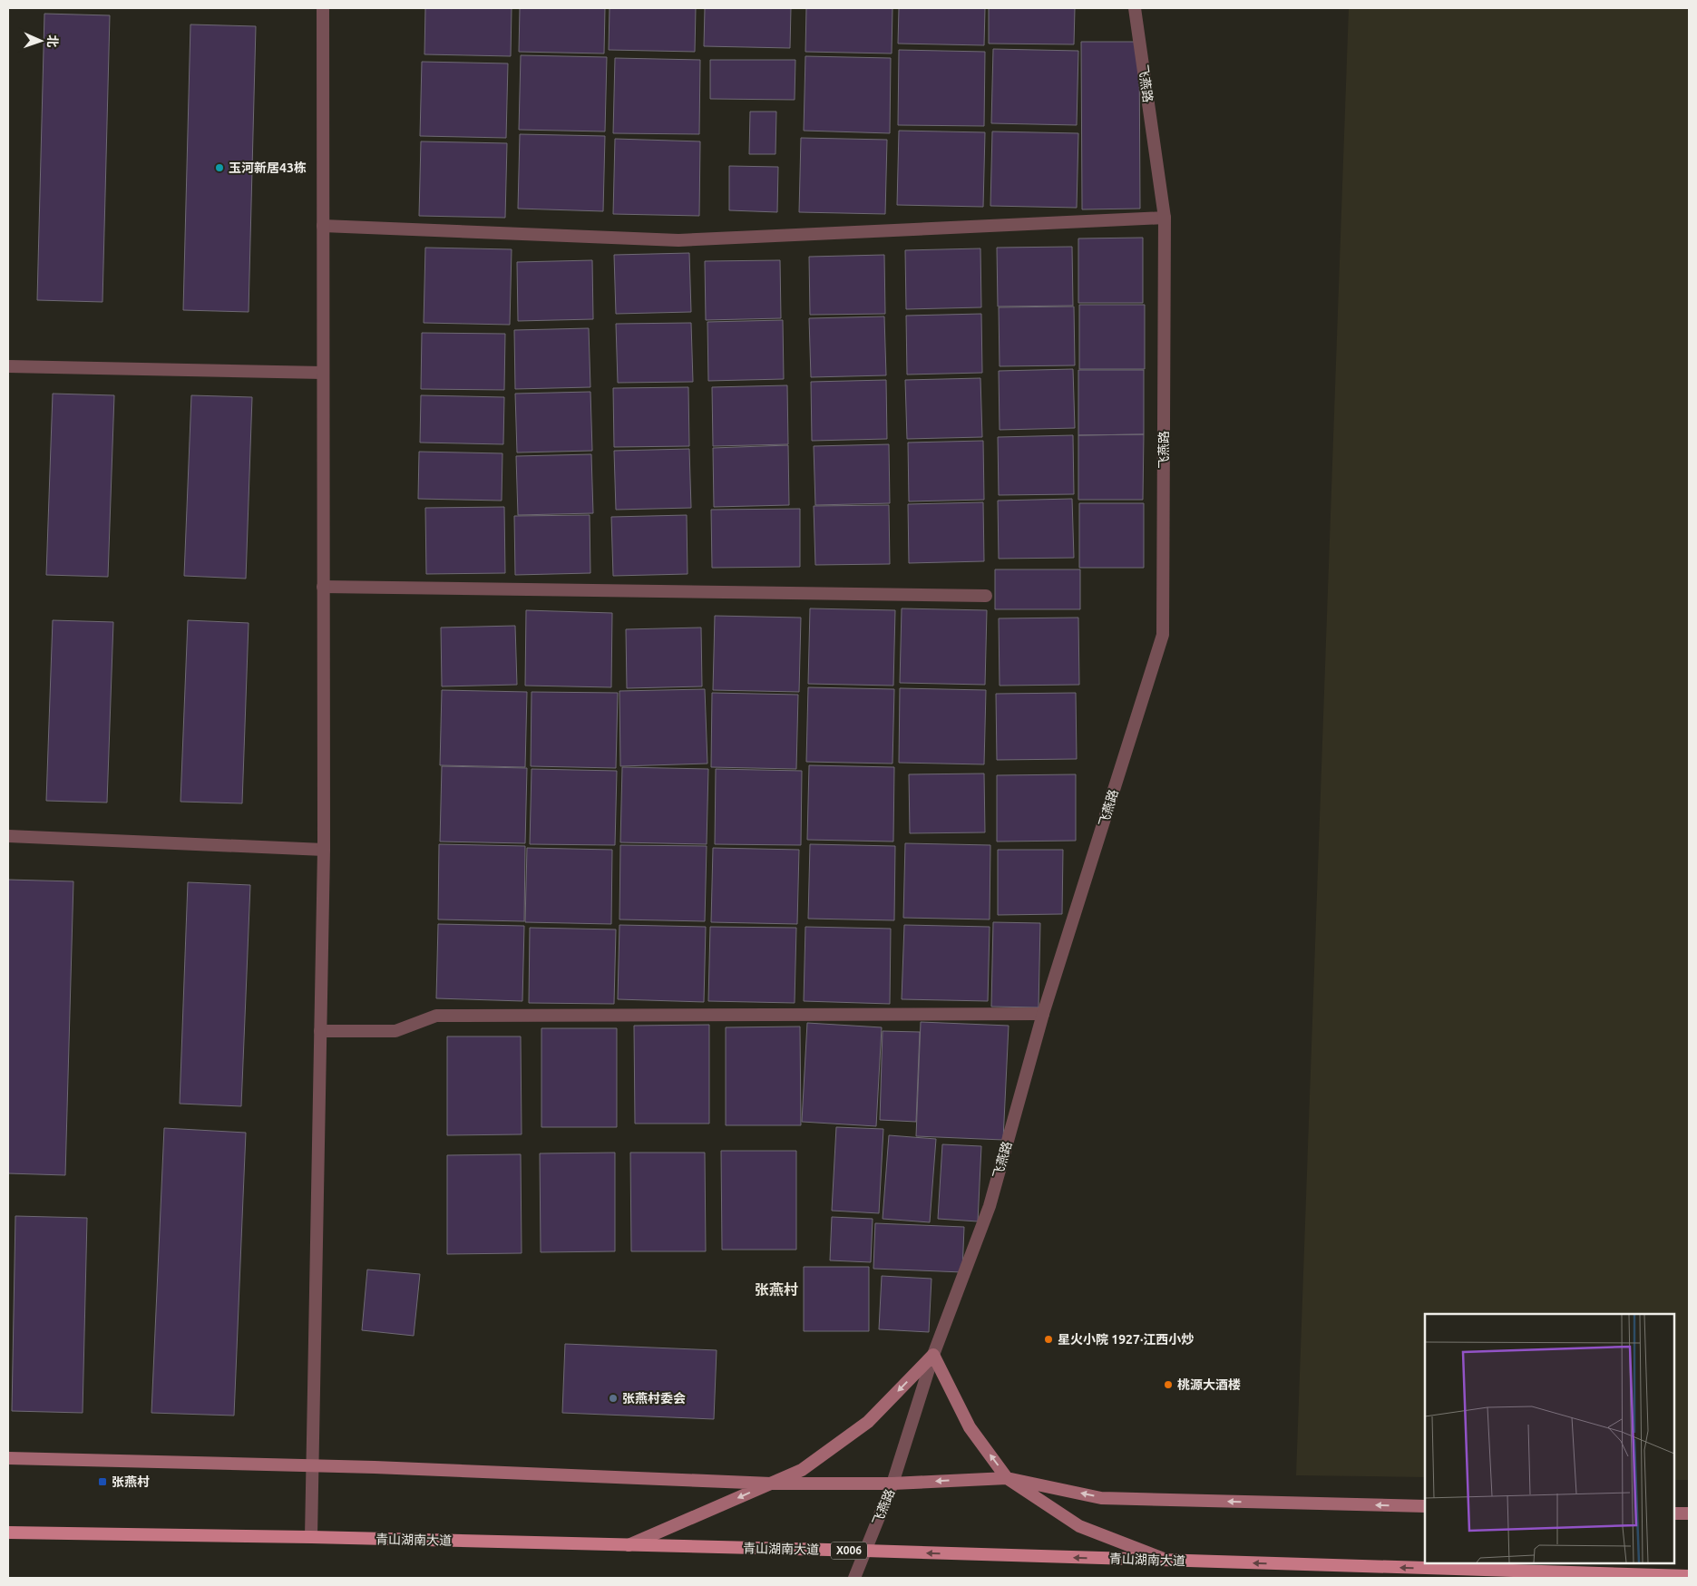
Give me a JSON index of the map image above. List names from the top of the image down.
{
  "streets": {
    "main road": ["青山湖南大道", "X006"],
    "street": ["飞燕路"]
  },
  "crossings": [
    ["飞燕路", "青山湖南大道"]
  ],
  "districts": ["张燕村"],
  "places": {
    "other": [
      "玉河新居43栋",
      "星火小院 1927·江西小炒",
      "桃源大酒楼",
      "张燕村委会"
    ],
    "transit": ["张燕村"]
  },
  "north": "right"
}
